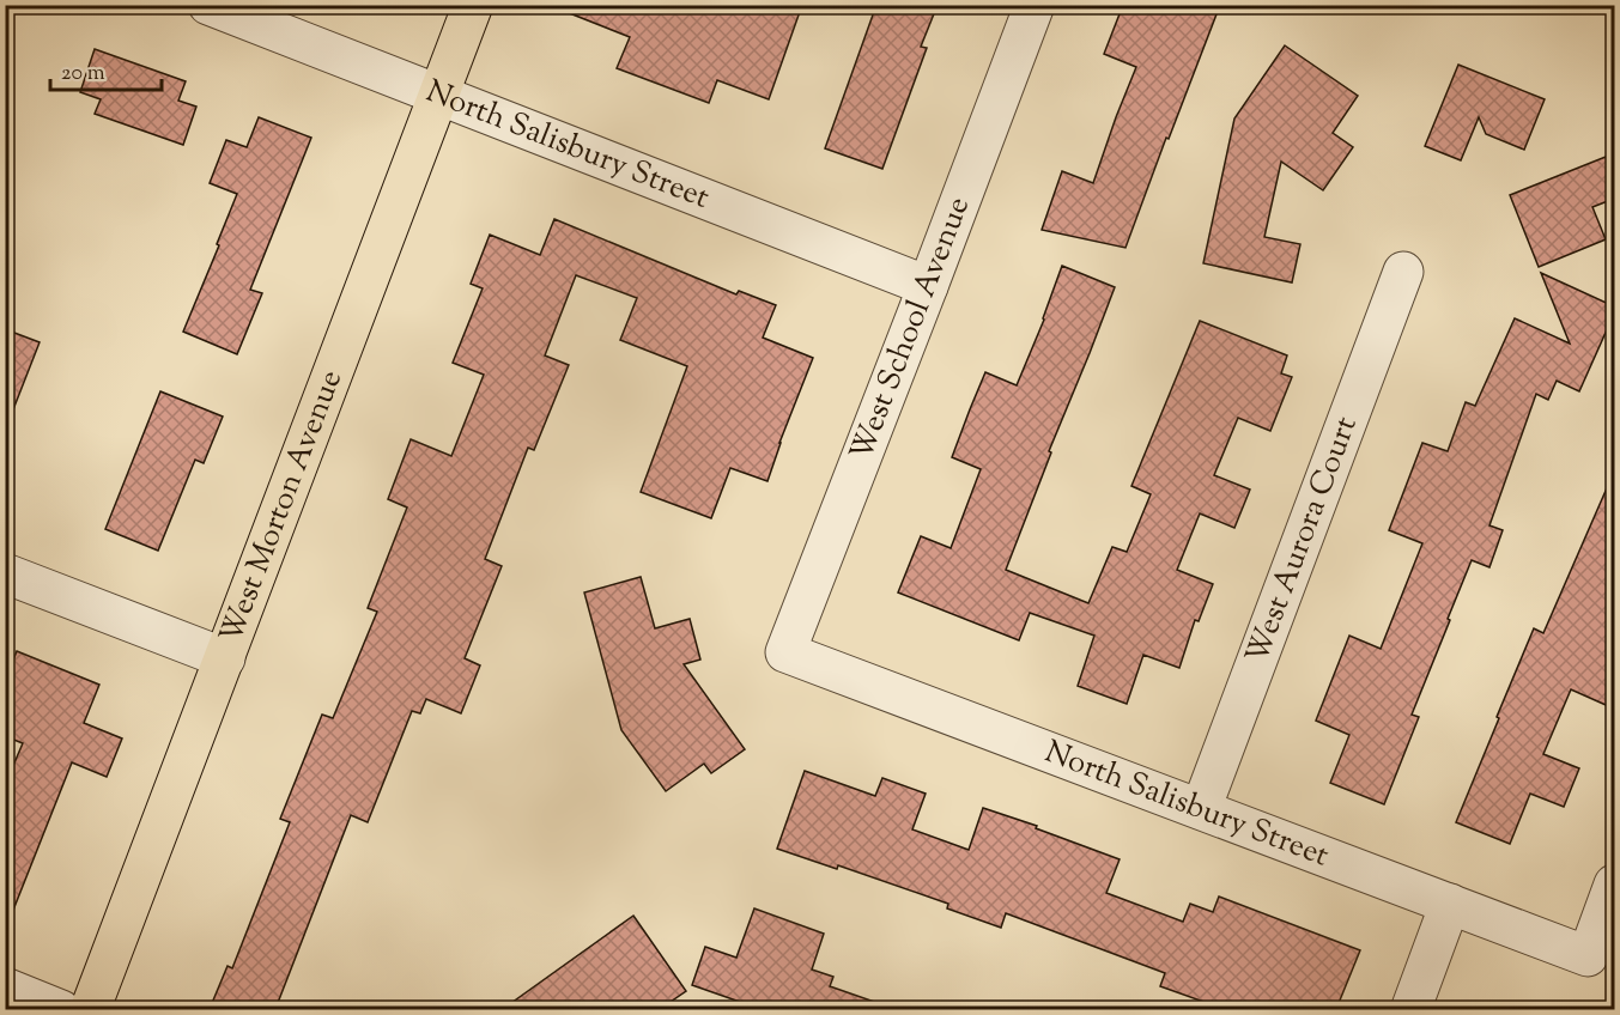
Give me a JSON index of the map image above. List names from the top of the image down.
{
  "streets": {
    "main road": ["West Morton Avenue"],
    "street": ["North Salisbury Street", "West School Avenue", "West Aurora Court"]
  },
  "crossings": [
    ["North Salisbury Street", "West School Avenue"],
    ["North Salisbury Street", "West Morton Avenue"],
    ["North Salisbury Street", "West Aurora Court"]
  ],
  "scale_bar": "20 m"
}
